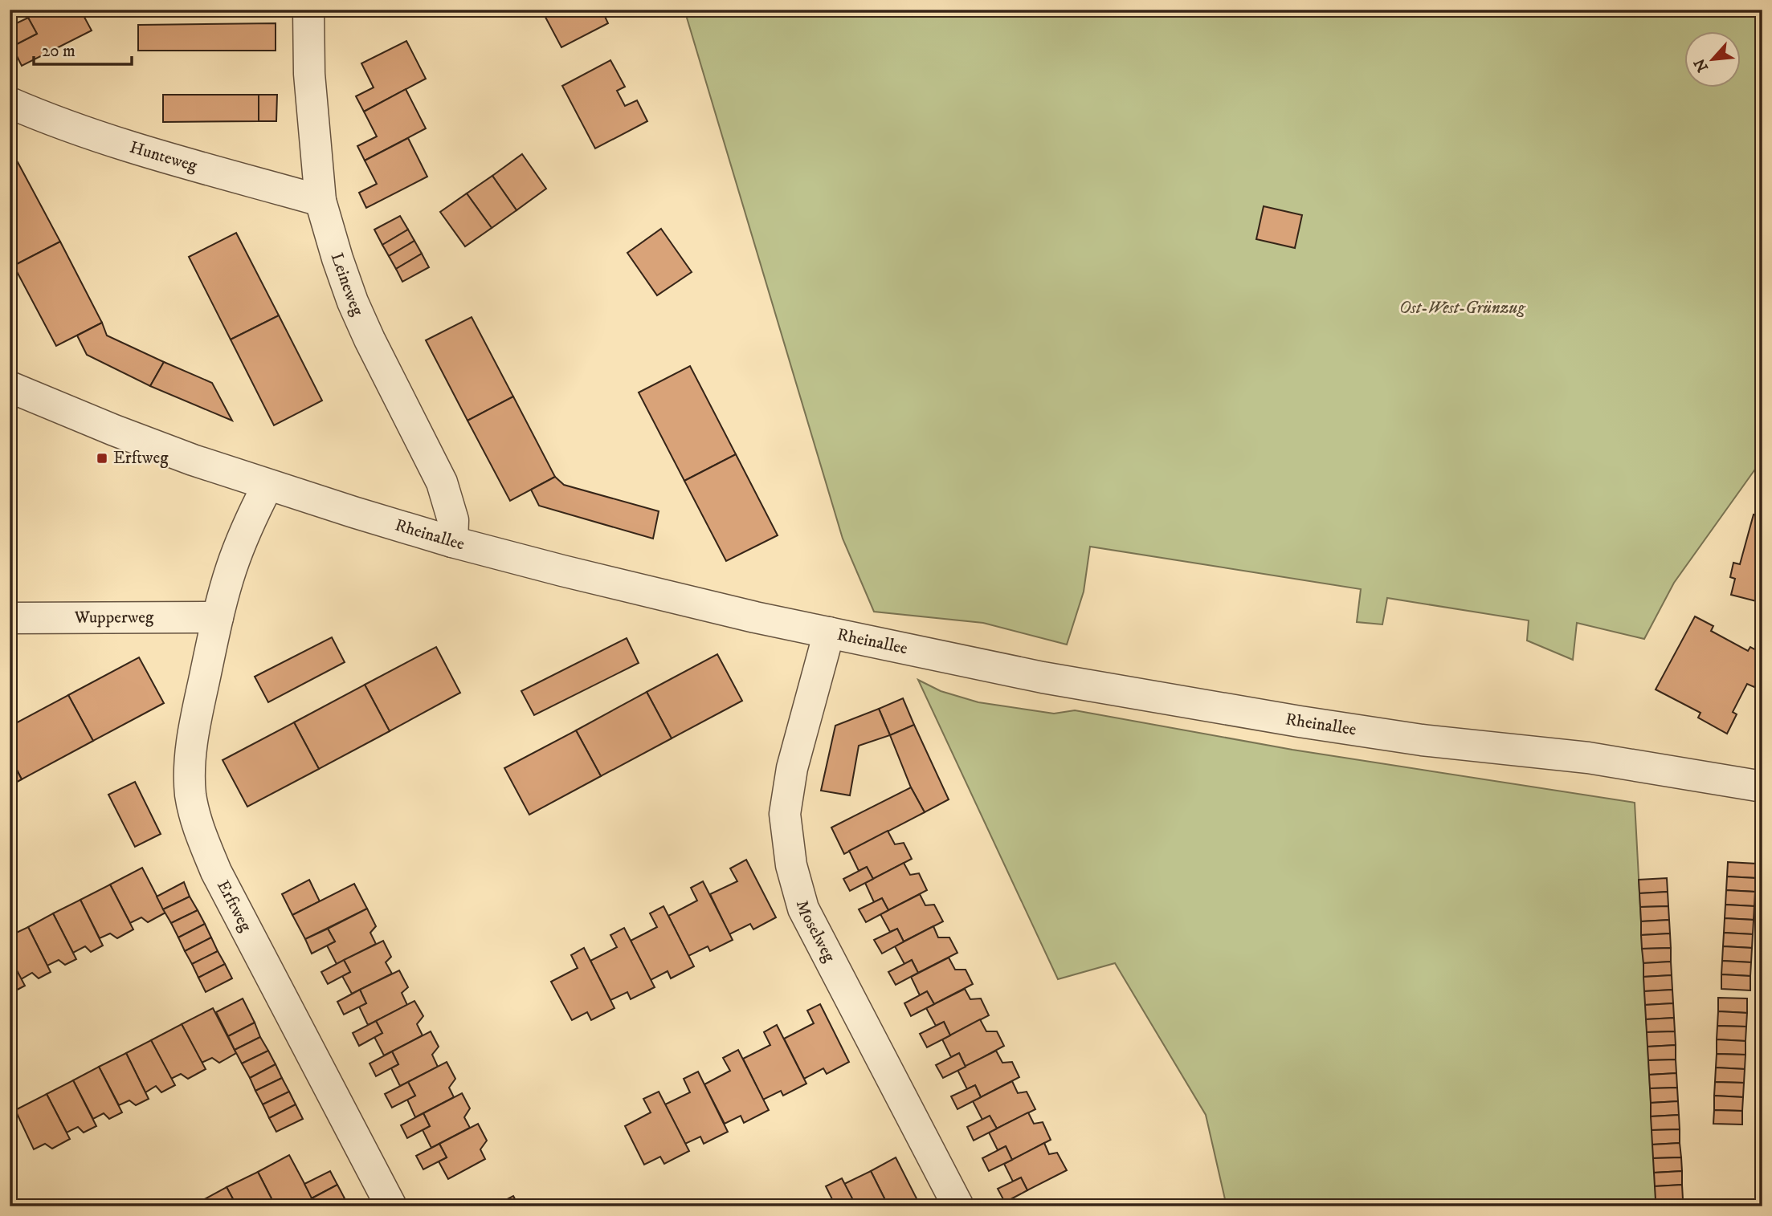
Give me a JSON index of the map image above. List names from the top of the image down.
{
  "streets": {
    "street": [
      "Hunteweg",
      "Leineweg",
      "Rheinallee",
      "Wupperweg",
      "Erftweg",
      "Moselweg"
    ]
  },
  "crossings": [
    ["Hunteweg", "Leineweg"],
    ["Leineweg", "Rheinallee"],
    ["Rheinallee", "Erftweg"],
    ["Rheinallee", "Moselweg"],
    ["Wupperweg", "Erftweg"]
  ],
  "parks": ["Ost-West-Grünzug"],
  "places": {
    "transit": ["Erftweg"]
  },
  "scale_bar": "20 m",
  "north": "bottom left"
}
